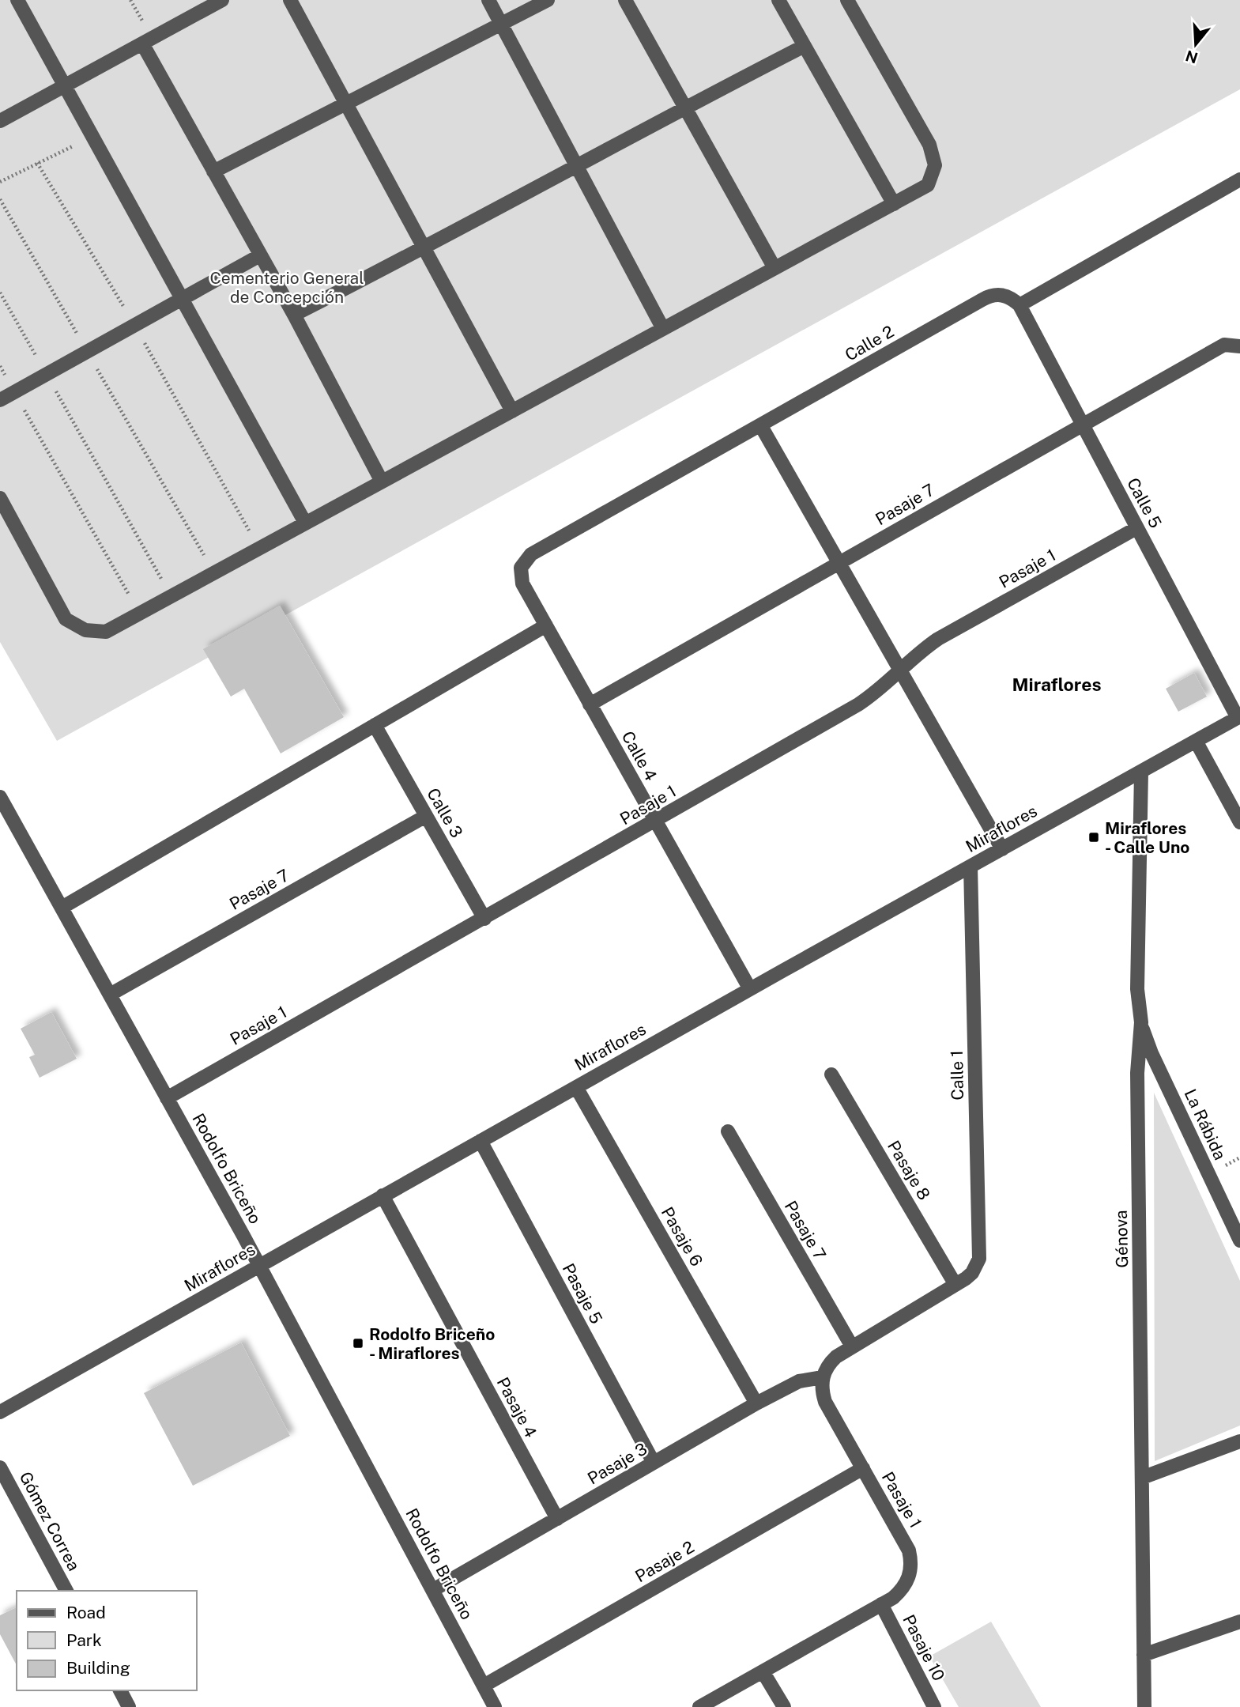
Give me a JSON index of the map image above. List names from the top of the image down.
{
  "streets": {
    "street": [
      "Calle 2",
      "Calle 5",
      "Pasaje 7",
      "Pasaje 1",
      "Calle 4",
      "Calle 3",
      "Miraflores",
      "Calle 1",
      "La Rábida",
      "Rodolfo Briceño",
      "Pasaje 8",
      "Pasaje 6",
      "Génova",
      "Pasaje 5",
      "Pasaje 4",
      "Pasaje 3",
      "Gómez Correa",
      "Pasaje 2",
      "Pasaje 10"
    ]
  },
  "crossings": [
    ["Calle 2", "Calle 5"],
    ["Calle 2", "Calle 4"],
    ["Calle 5", "Pasaje 7"],
    ["Calle 5", "Pasaje 1"],
    ["Calle 5", "Miraflores"],
    ["Pasaje 7", "Calle 4"],
    ["Pasaje 7", "Calle 3"],
    ["Pasaje 7", "Rodolfo Briceño"],
    ["Pasaje 1", "Calle 4"],
    ["Pasaje 1", "Calle 3"],
    ["Pasaje 1", "Rodolfo Briceño"],
    ["Pasaje 1", "Pasaje 3"],
    ["Pasaje 1", "Pasaje 2"],
    ["Pasaje 1", "Pasaje 10"],
    ["Calle 4", "Miraflores"],
    ["Miraflores", "Calle 1"],
    ["Miraflores", "Rodolfo Briceño"],
    ["Miraflores", "Pasaje 6"],
    ["Miraflores", "Génova"],
    ["Miraflores", "Pasaje 5"],
    ["Miraflores", "Pasaje 4"],
    ["Calle 1", "Pasaje 8"],
    ["La Rábida", "Génova"],
    ["Rodolfo Briceño", "Pasaje 3"],
    ["Rodolfo Briceño", "Pasaje 2"],
    ["Pasaje 6", "Pasaje 3"],
    ["Pasaje 5", "Pasaje 3"],
    ["Pasaje 4", "Pasaje 3"]
  ],
  "districts": ["Miraflores"],
  "parks": ["Cementerio General de Concepción"],
  "places": {
    "transit": ["Miraflores - Calle Uno", "Rodolfo Briceño - Miraflores"]
  },
  "legend": ["Road", "Park", "Building"],
  "north": "bottom"
}
